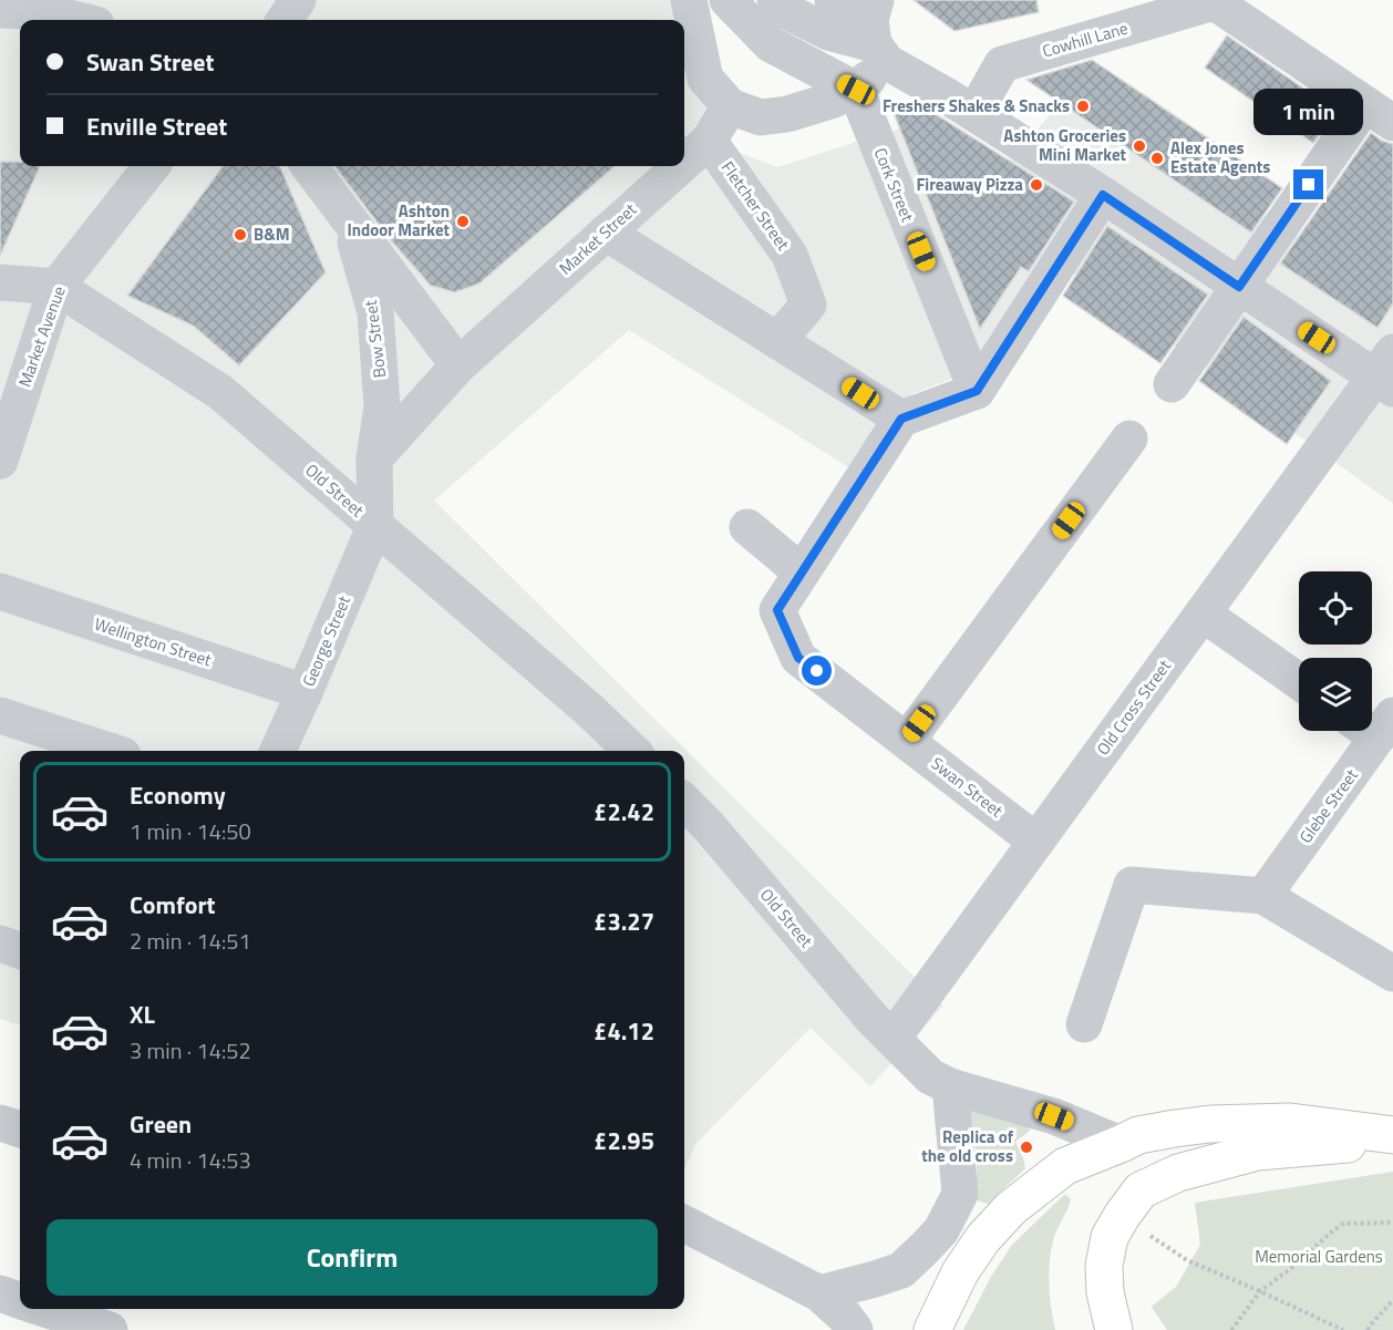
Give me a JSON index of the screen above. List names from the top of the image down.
{
  "streets": {
    "street": [
      "Cowhill Lane",
      "Cork Street",
      "Fletcher Street",
      "Market Street",
      "Market Avenue",
      "Bow Street",
      "Old Street",
      "George Street",
      "Wellington Street",
      "Old Cross Street",
      "Swan Street",
      "Glebe Street"
    ]
  },
  "crossings": [
    ["Fletcher Street", "Market Street"],
    ["Market Street", "Bow Street"],
    ["Market Avenue", "Old Street"],
    ["Bow Street", "Old Street"],
    ["Bow Street", "George Street"],
    ["Old Street", "George Street"],
    ["Old Street", "Old Cross Street"],
    ["George Street", "Wellington Street"],
    ["Old Cross Street", "Swan Street"]
  ],
  "parks": ["Memorial Gardens"],
  "places": [
    "Freshers Shakes & Snacks",
    "Ashton Groceries Mini Market",
    "Alex Jones Estate Agents",
    "Fireaway Pizza",
    "Ashton Indoor Market",
    "B&M",
    "Replica of the old cross"
  ],
  "page": {
    "banner": ["Swan Street", "Enville Street"],
    "bubble": "1 min",
    "list": [
      {
        "name": "Economy",
        "note": "1 min · 14:50",
        "value": "£2.42"
      },
      {
        "name": "Comfort",
        "note": "2 min · 14:51",
        "value": "£3.27"
      },
      {
        "name": "XL",
        "note": "3 min · 14:52",
        "value": "£4.12"
      },
      {
        "name": "Green",
        "note": "4 min · 14:53",
        "value": "£2.95"
      }
    ],
    "buttons": "Confirm"
  }
}
